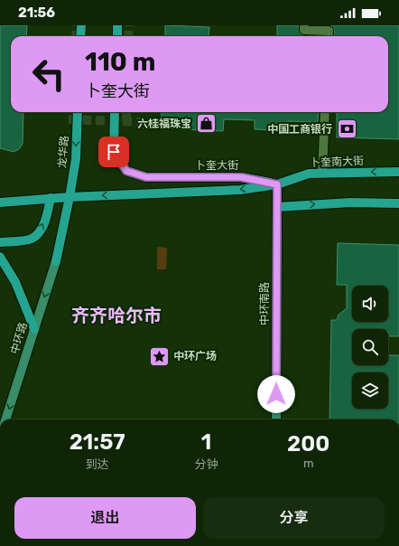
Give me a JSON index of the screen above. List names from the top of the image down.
{
  "streets": {
    "main road": [
      "龙华路",
      "卜奎南大街",
      "卜奎大街",
      "中环南路",
      "中环路"
    ]
  },
  "crossings": [
    ["龙华路", "中环路"],
    ["卜奎南大街", "卜奎大街"],
    ["卜奎南大街", "中环南路"],
    ["卜奎大街", "中环南路"]
  ],
  "one_way": ["龙华路", "中环路"],
  "districts": ["齐齐哈尔市"],
  "places": {
    "shop": ["六桂福珠宝"],
    "bank": ["中国工商银行"],
    "place": ["中环广场"]
  },
  "page": {
    "status": "21:56",
    "turn": ["110 m", "卜奎大街"],
    "eta": [
      "21:57",
      "到达",
      "1",
      "分钟",
      "200",
      "m"
    ],
    "buttons": ["退出", "分享"]
  }
}
